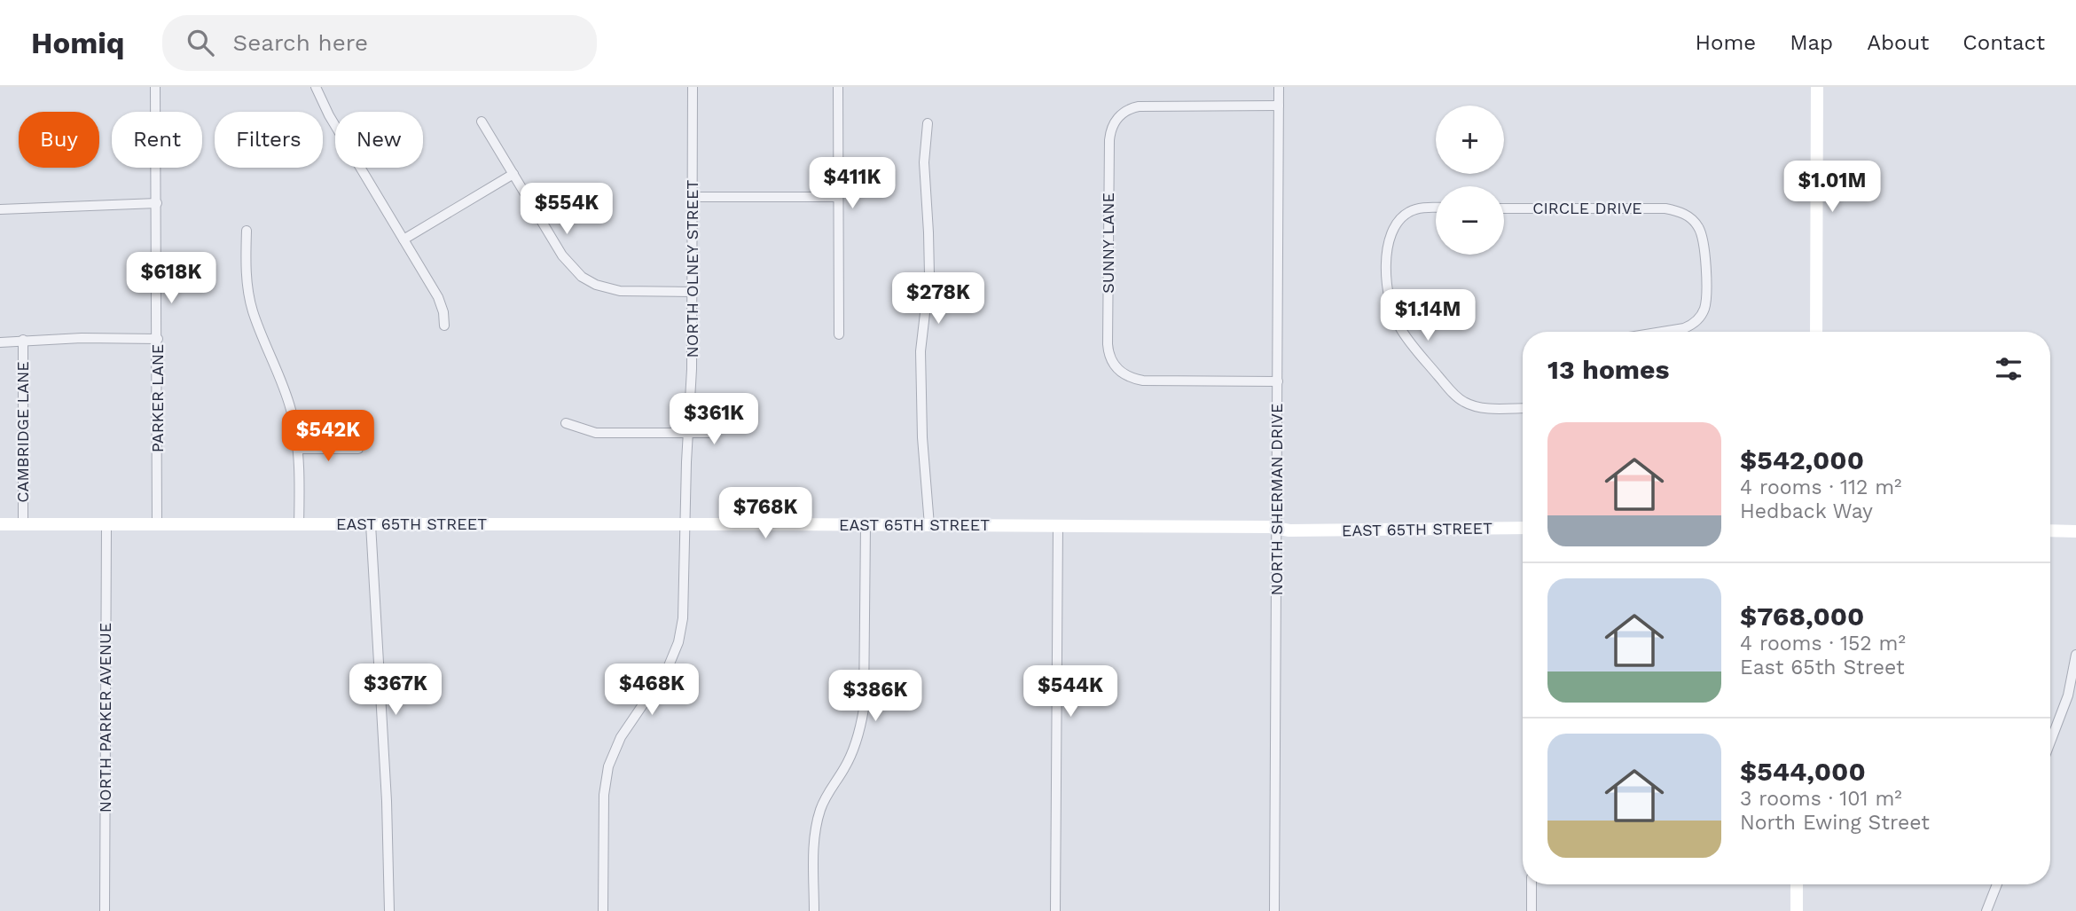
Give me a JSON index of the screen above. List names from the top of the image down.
{
  "streets": {
    "street": [
      "CIRCLE DRIVE",
      "SUNNY LANE",
      "NORTH OLNEY STREET",
      "PARKER LANE",
      "CAMBRIDGE LANE",
      "NORTH SHERMAN DRIVE",
      "EAST 65TH STREET",
      "NORTH PARKER AVENUE"
    ]
  },
  "crossings": [
    ["SUNNY LANE", "NORTH SHERMAN DRIVE"],
    ["NORTH OLNEY STREET", "EAST 65TH STREET"],
    ["PARKER LANE", "EAST 65TH STREET"],
    ["CAMBRIDGE LANE", "EAST 65TH STREET"],
    ["NORTH SHERMAN DRIVE", "EAST 65TH STREET"],
    ["EAST 65TH STREET", "NORTH PARKER AVENUE"]
  ],
  "page": {
    "header": "Homiq",
    "search": "Search here",
    "nav": [
      "Home",
      "Map",
      "About",
      "Contact"
    ],
    "map_buttons": ["+", "−"],
    "chip": [
      "Buy",
      "Rent",
      "Filters",
      "New"
    ],
    "price": [
      "$411K",
      "$1.01M",
      "$554K",
      "$618K",
      "$278K",
      "$1.14M",
      "$361K",
      "$542K",
      "$768K",
      "$367K",
      "$468K",
      "$544K",
      "$386K"
    ],
    "heading": "13 homes",
    "list": [
      {
        "name": "$542,000",
        "note": "4 rooms · 112 m² · Hedback Way"
      },
      {
        "name": "$768,000",
        "note": "4 rooms · 152 m² · East 65th Street"
      },
      {
        "name": "$544,000",
        "note": "3 rooms · 101 m² · North Ewing Street"
      }
    ]
  }
}
